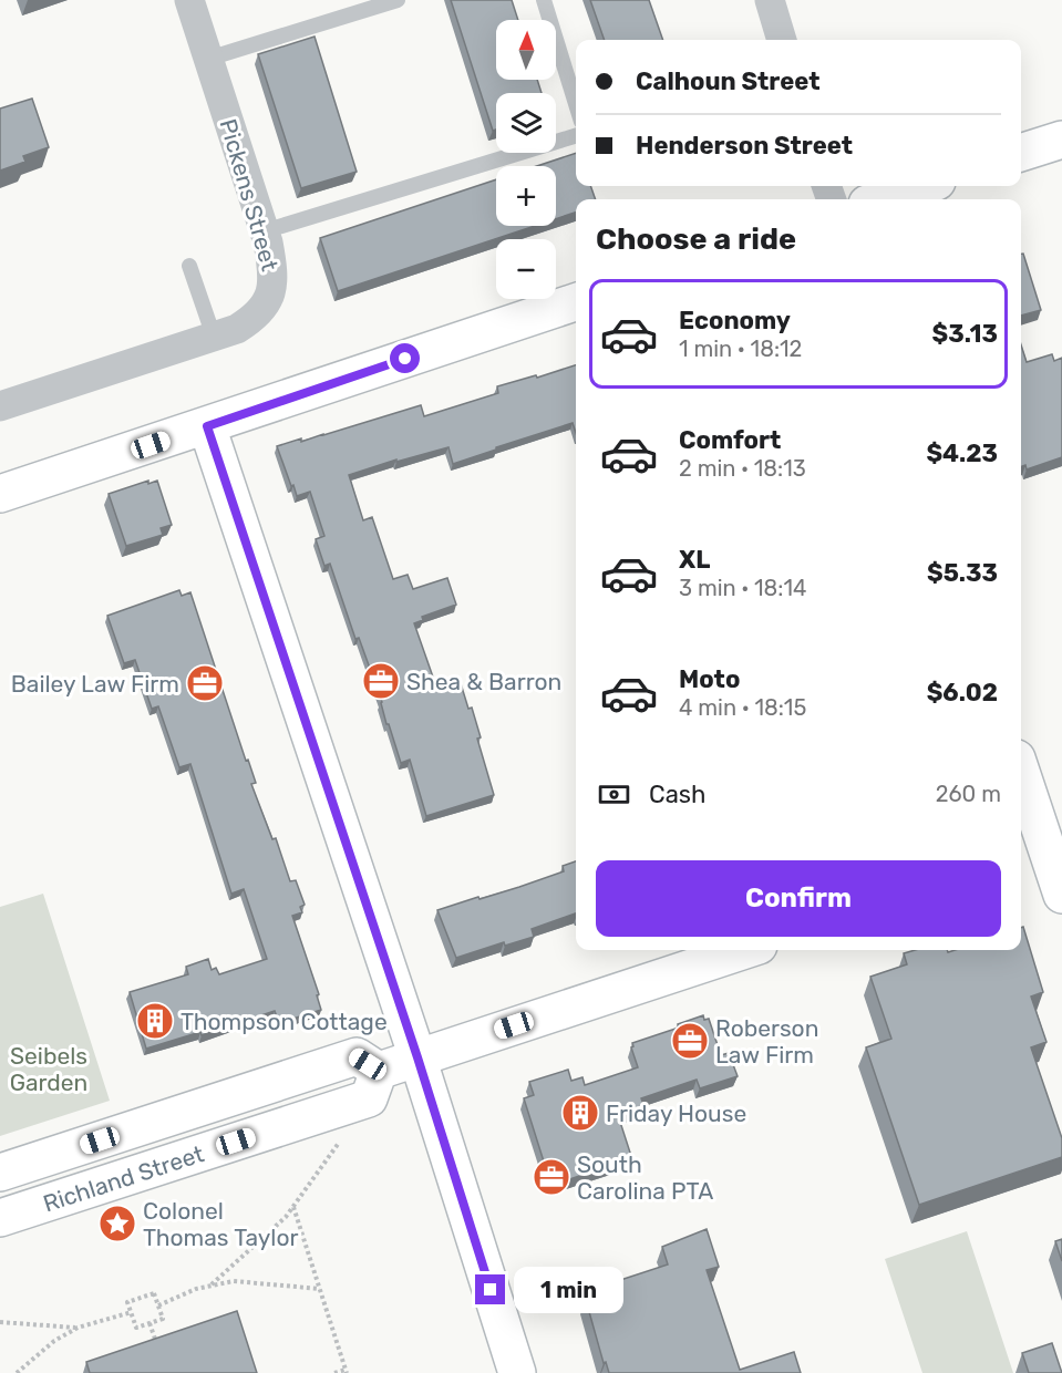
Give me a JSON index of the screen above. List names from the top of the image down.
{
  "streets": {
    "street": ["Pickens Street", "Richland Street"]
  },
  "parks": ["Seibels Garden"],
  "places": {
    "office": [
      "Shea & Barron",
      "Bailey Law Firm",
      "Roberson Law Firm",
      "South Carolina PTA"
    ],
    "building": ["Thompson Cottage", "Friday House"],
    "place": ["Colonel Thomas Taylor"]
  },
  "north": "top",
  "page": {
    "map_buttons": ["+", "−"],
    "banner": ["Calhoun Street", "Henderson Street"],
    "heading": "Choose a ride",
    "list": [
      {
        "name": "Economy",
        "note": "1 min · 18:12",
        "value": "$3.13"
      },
      {
        "name": "Comfort",
        "note": "2 min · 18:13",
        "value": "$4.23"
      },
      {
        "name": "XL",
        "note": "3 min · 18:14",
        "value": "$5.33"
      },
      {
        "name": "Moto",
        "note": "4 min · 18:15",
        "value": "$6.02"
      }
    ],
    "pay": ["Cash", "260 m"],
    "buttons": "Confirm",
    "bubble": "1 min"
  }
}
